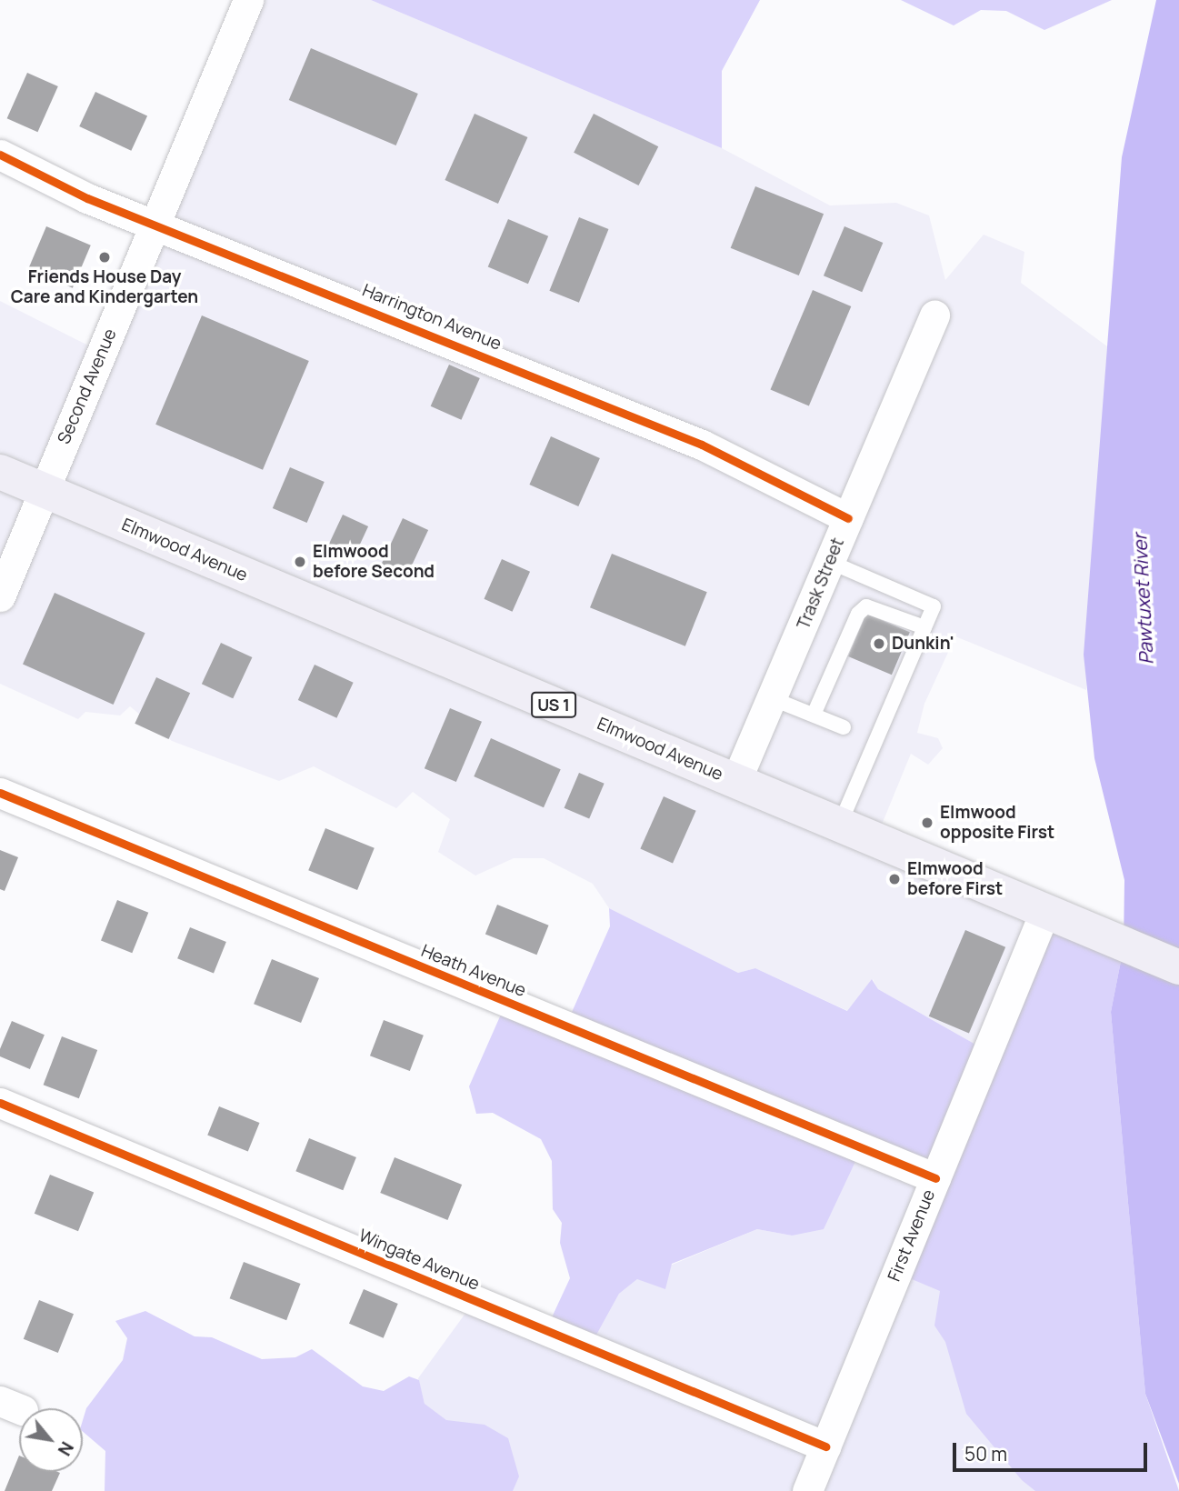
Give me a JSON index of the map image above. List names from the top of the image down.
{
  "streets": {
    "main road": ["Elmwood Avenue", "US 1"],
    "street": [
      "Harrington Avenue",
      "Second Avenue",
      "Trask Street",
      "Heath Avenue",
      "First Avenue",
      "Wingate Avenue"
    ]
  },
  "crossings": [
    ["Harrington Avenue", "Second Avenue"],
    ["Harrington Avenue", "Trask Street"],
    ["Second Avenue", "Elmwood Avenue"],
    ["Elmwood Avenue", "Trask Street"],
    ["Elmwood Avenue", "First Avenue"],
    ["Heath Avenue", "First Avenue"],
    ["First Avenue", "Wingate Avenue"]
  ],
  "water": ["Pawtuxet River"],
  "places": [
    "Friends House Day Care and Kindergarten",
    "Elmwood before Second",
    "Dunkin'",
    "Elmwood opposite First",
    "Elmwood before First"
  ],
  "scale_bar": "50 m",
  "north": "bottom right"
}
